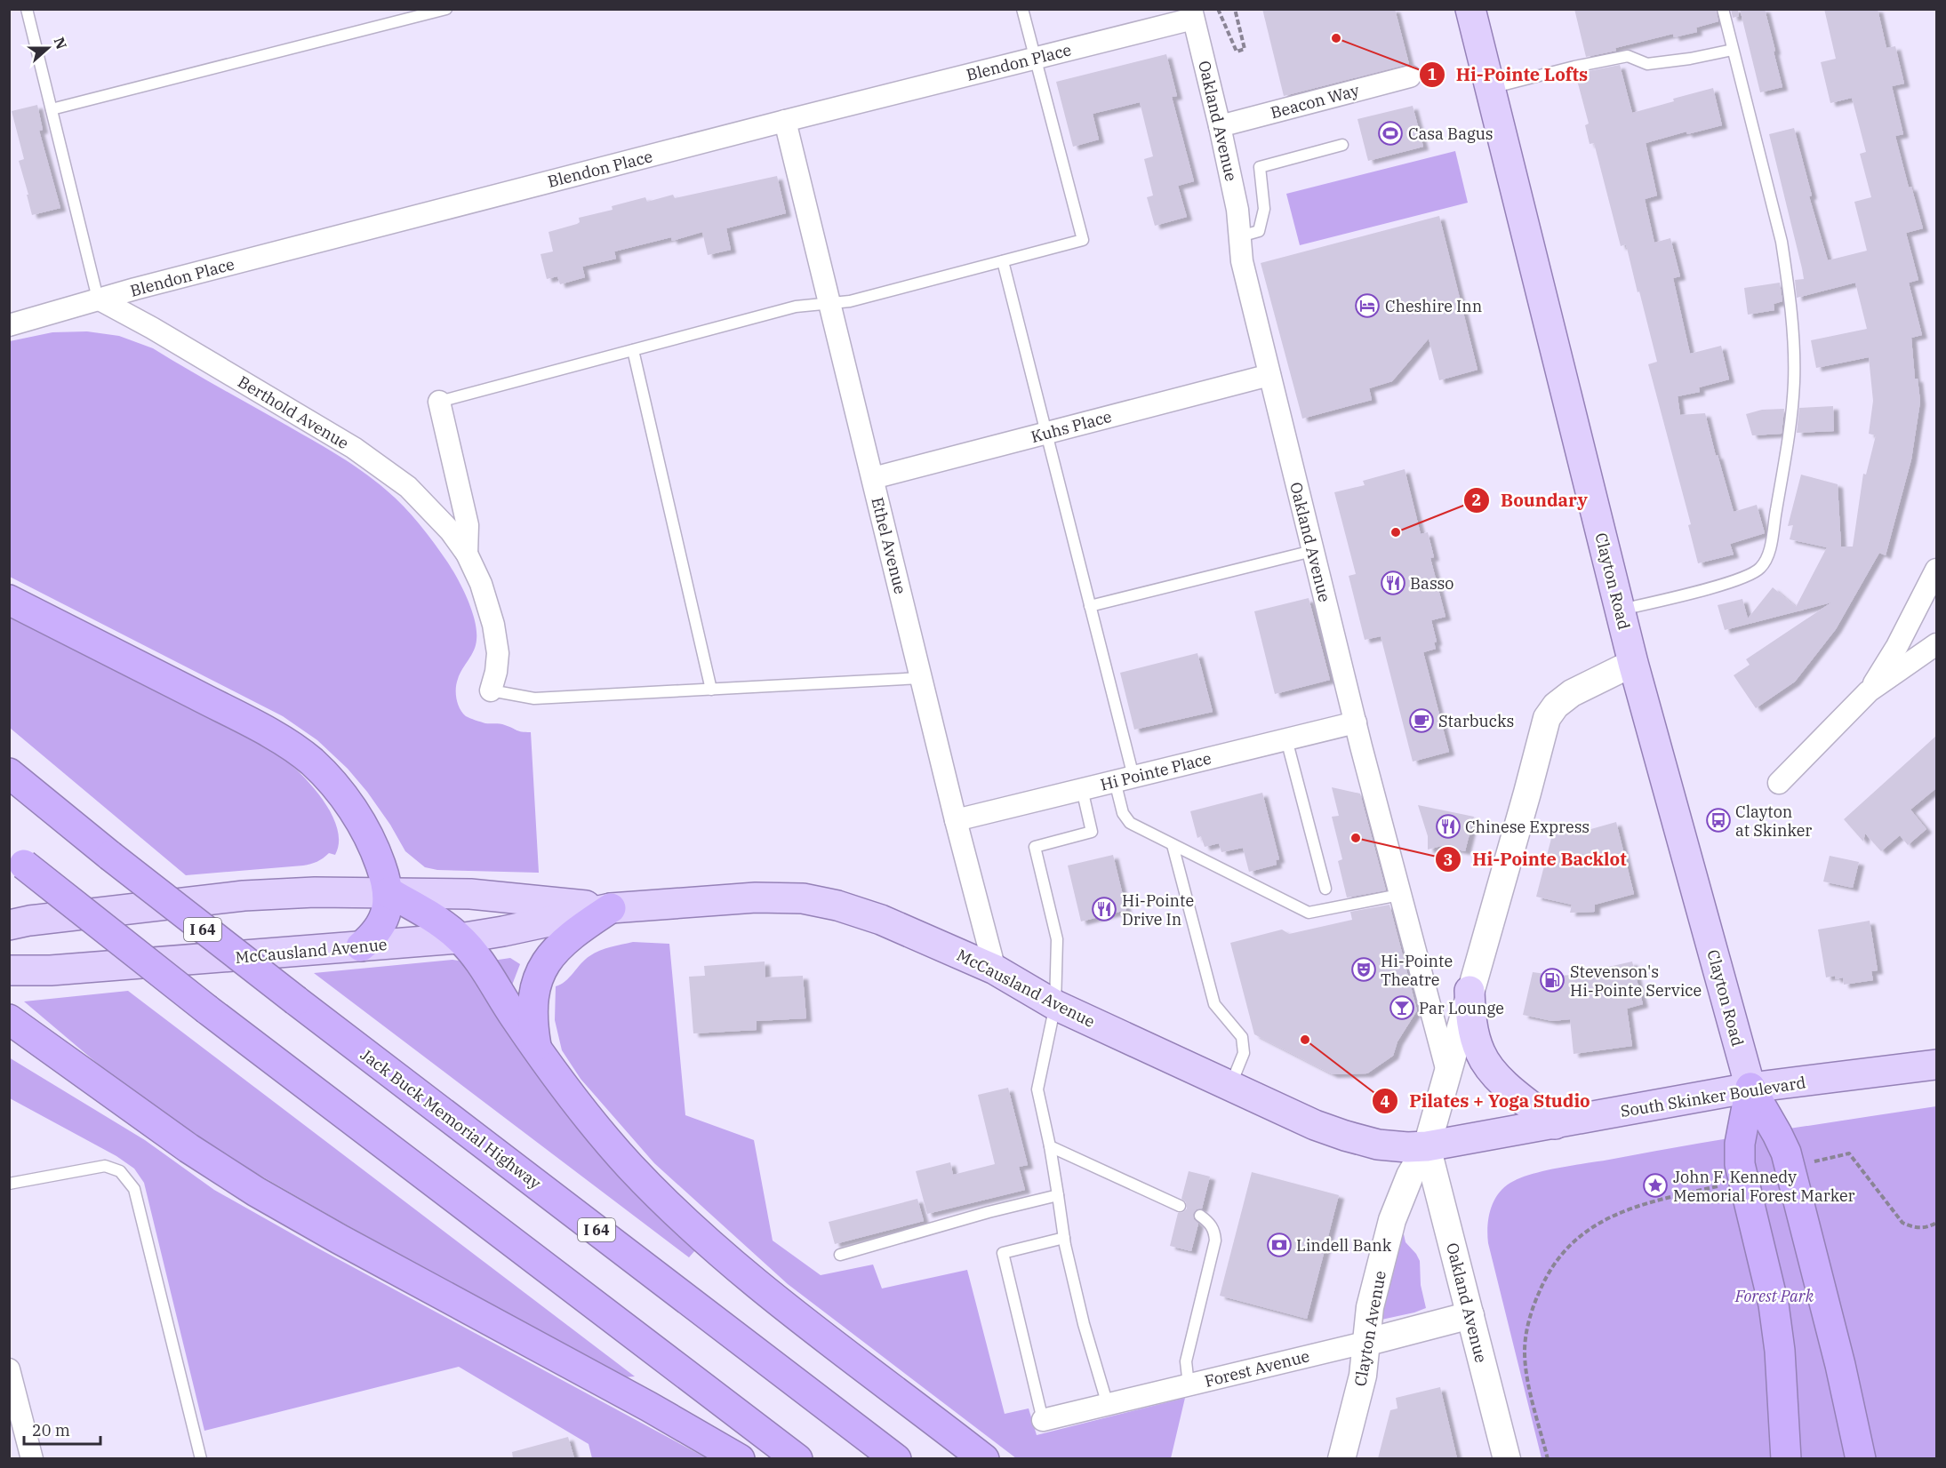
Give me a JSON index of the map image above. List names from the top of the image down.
{
  "streets": {
    "highway": ["I 64", "Jack Buck Memorial Highway"],
    "main road": ["Clayton Road", "McCausland Avenue", "South Skinker Boulevard"],
    "street": [
      "Blendon Place",
      "Beacon Way",
      "Oakland Avenue",
      "Berthold Avenue",
      "Kuhs Place",
      "Ethel Avenue",
      "Hi Pointe Place",
      "Clayton Avenue",
      "Forest Avenue"
    ]
  },
  "crossings": [
    ["Blendon Place", "Oakland Avenue"],
    ["Blendon Place", "Berthold Avenue"],
    ["Blendon Place", "Ethel Avenue"],
    ["Beacon Way", "Oakland Avenue"],
    ["Oakland Avenue", "Kuhs Place"],
    ["Oakland Avenue", "Hi Pointe Place"],
    ["Oakland Avenue", "McCausland Avenue"],
    ["Oakland Avenue", "South Skinker Boulevard"],
    ["Oakland Avenue", "Clayton Avenue"],
    ["Oakland Avenue", "Forest Avenue"],
    ["Kuhs Place", "Ethel Avenue"],
    ["Ethel Avenue", "Hi Pointe Place"],
    ["Ethel Avenue", "McCausland Avenue"],
    ["Clayton Road", "South Skinker Boulevard"],
    ["Clayton Road", "Clayton Avenue"],
    ["McCausland Avenue", "South Skinker Boulevard"],
    ["McCausland Avenue", "Clayton Avenue"],
    ["South Skinker Boulevard", "Clayton Avenue"],
    ["Clayton Avenue", "Forest Avenue"]
  ],
  "parks": ["Forest Park"],
  "places": {
    "other": [
      "Hi-Pointe Lofts",
      "Boundary",
      "Hi-Pointe Backlot",
      "Pilates + Yoga Studio"
    ],
    "sports": ["Casa Bagus"],
    "hotel": ["Cheshire Inn"],
    "restaurant": ["Basso", "Chinese Express", "Hi-Pointe Drive In"],
    "cafe": ["Starbucks"],
    "bus stop": ["Clayton at Skinker"],
    "theatre": ["Hi-Pointe Theatre"],
    "fuel station": ["Stevenson's Hi-Pointe Service"],
    "bar": ["Par Lounge"],
    "place": ["John F. Kennedy Memorial Forest Marker"],
    "bank": ["Lindell Bank"]
  },
  "scale_bar": "20 m",
  "north": "right"
}
